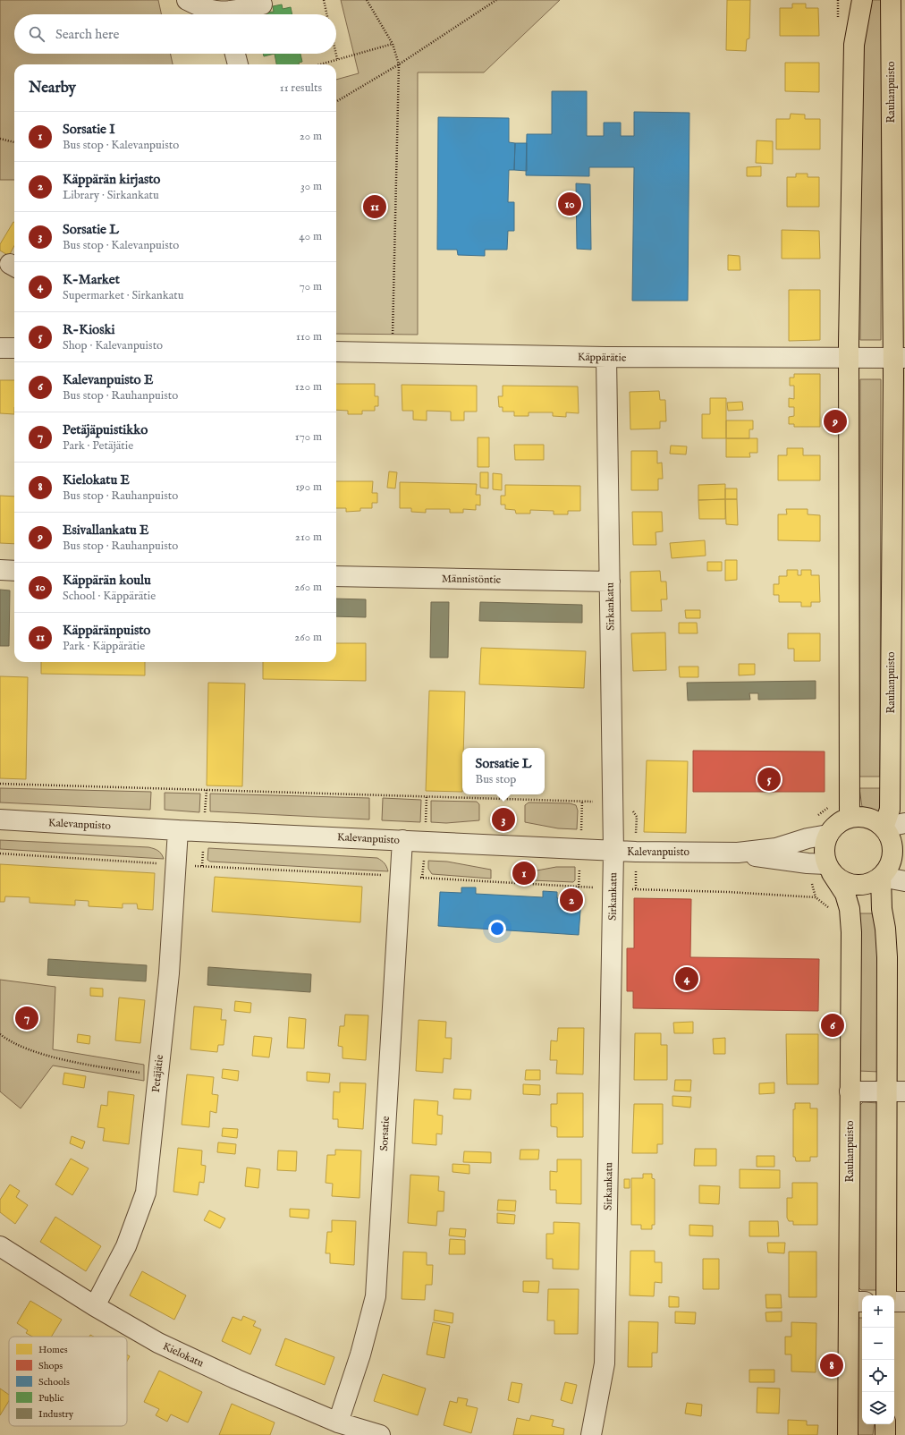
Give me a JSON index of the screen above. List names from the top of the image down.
{
  "streets": {
    "main road": ["Rauhanpuisto"],
    "street": [
      "Käppärätie",
      "Männistöntie",
      "Sirkankatu",
      "Kalevanpuisto",
      "Petäjätie",
      "Sorsatie",
      "Kielokatu"
    ]
  },
  "crossings": [
    ["Rauhanpuisto", "Käppärätie"],
    ["Rauhanpuisto", "Kalevanpuisto"],
    ["Käppärätie", "Sirkankatu"],
    ["Männistöntie", "Sirkankatu"],
    ["Sirkankatu", "Kalevanpuisto"],
    ["Kalevanpuisto", "Petäjätie"],
    ["Kalevanpuisto", "Sorsatie"],
    ["Petäjätie", "Kielokatu"],
    ["Sorsatie", "Kielokatu"]
  ],
  "legend": [
    "Homes",
    "Shops",
    "Schools",
    "Public",
    "Industry"
  ],
  "page": {
    "search": "Search here",
    "heading": ["Nearby", "11 results"],
    "list": [
      {
        "mark": "1",
        "name": "Sorsatie I",
        "note": "Bus stop · Kalevanpuisto",
        "value": "20 m"
      },
      {
        "mark": "2",
        "name": "Käppärän kirjasto",
        "note": "Library · Sirkankatu",
        "value": "30 m"
      },
      {
        "mark": "3",
        "name": "Sorsatie L",
        "note": "Bus stop · Kalevanpuisto",
        "value": "40 m"
      },
      {
        "mark": "4",
        "name": "K-Market",
        "note": "Supermarket · Sirkankatu",
        "value": "70 m"
      },
      {
        "mark": "5",
        "name": "R-Kioski",
        "note": "Shop · Kalevanpuisto",
        "value": "110 m"
      },
      {
        "mark": "6",
        "name": "Kalevanpuisto E",
        "note": "Bus stop · Rauhanpuisto",
        "value": "120 m"
      },
      {
        "mark": "7",
        "name": "Petäjäpuistikko",
        "note": "Park · Petäjätie",
        "value": "170 m"
      },
      {
        "mark": "8",
        "name": "Kielokatu E",
        "note": "Bus stop · Rauhanpuisto",
        "value": "190 m"
      },
      {
        "mark": "9",
        "name": "Esivallankatu E",
        "note": "Bus stop · Rauhanpuisto",
        "value": "210 m"
      },
      {
        "mark": "10",
        "name": "Käppärän koulu",
        "note": "School · Käppärätie",
        "value": "260 m"
      },
      {
        "mark": "11",
        "name": "Käppäränpuisto",
        "note": "Park · Käppärätie",
        "value": "260 m"
      }
    ],
    "pins": [
      "10",
      "11",
      "9",
      "5",
      "3",
      "1",
      "2",
      "4",
      "7",
      "6",
      "8"
    ],
    "popup": ["Sorsatie L", "Bus stop"],
    "map_buttons": ["+", "−"]
  }
}
